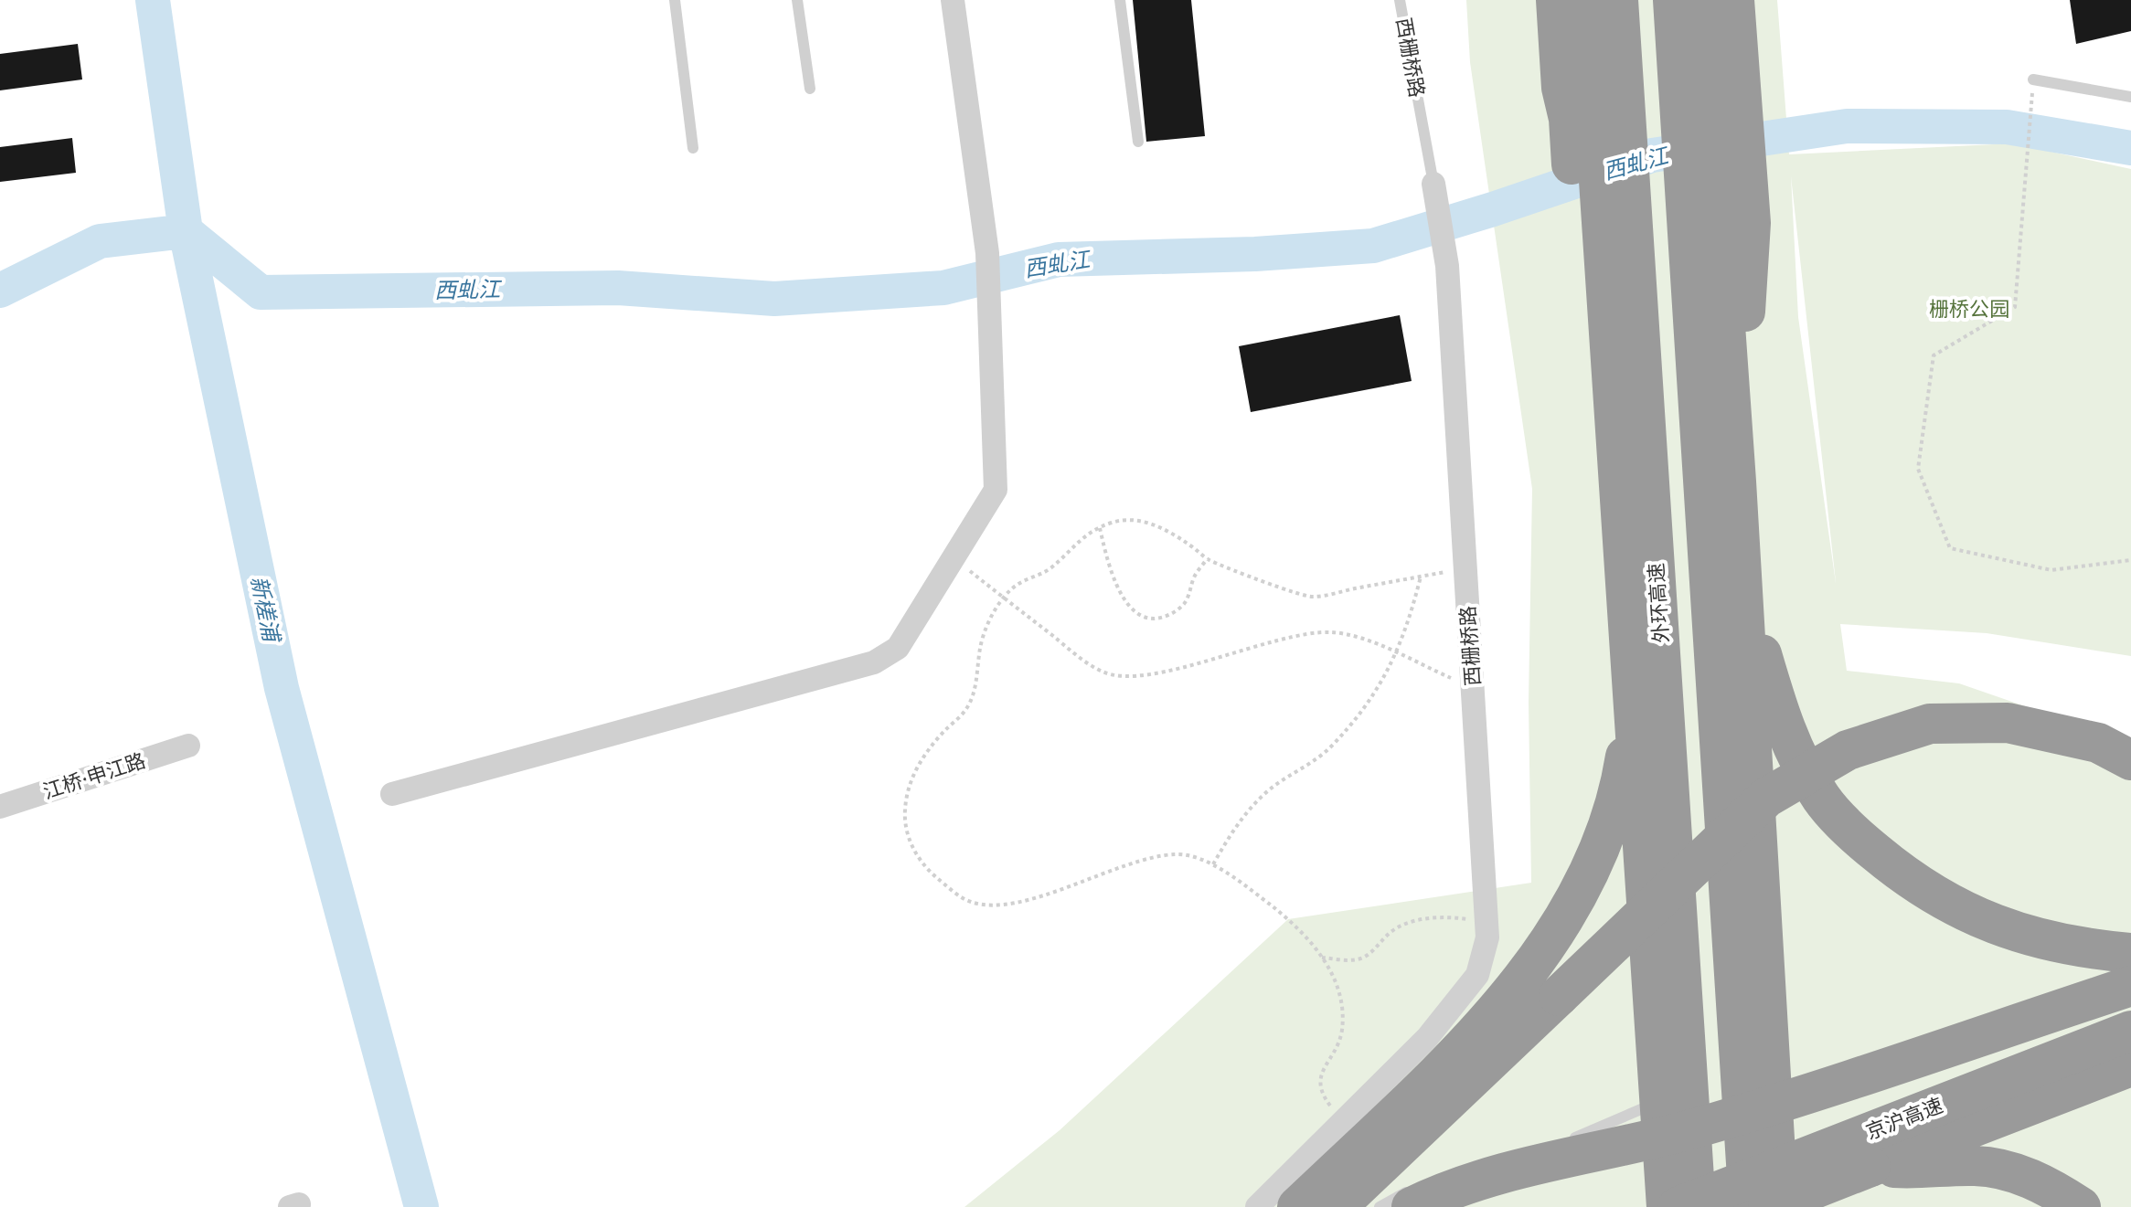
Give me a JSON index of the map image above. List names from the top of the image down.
{
  "streets": {
    "highway": ["外环高速", "京沪高速"],
    "street": ["西栅桥路", "江桥·申江路"]
  },
  "water": ["西虬江", "新槎浦"],
  "parks": ["栅桥公园"]
}
